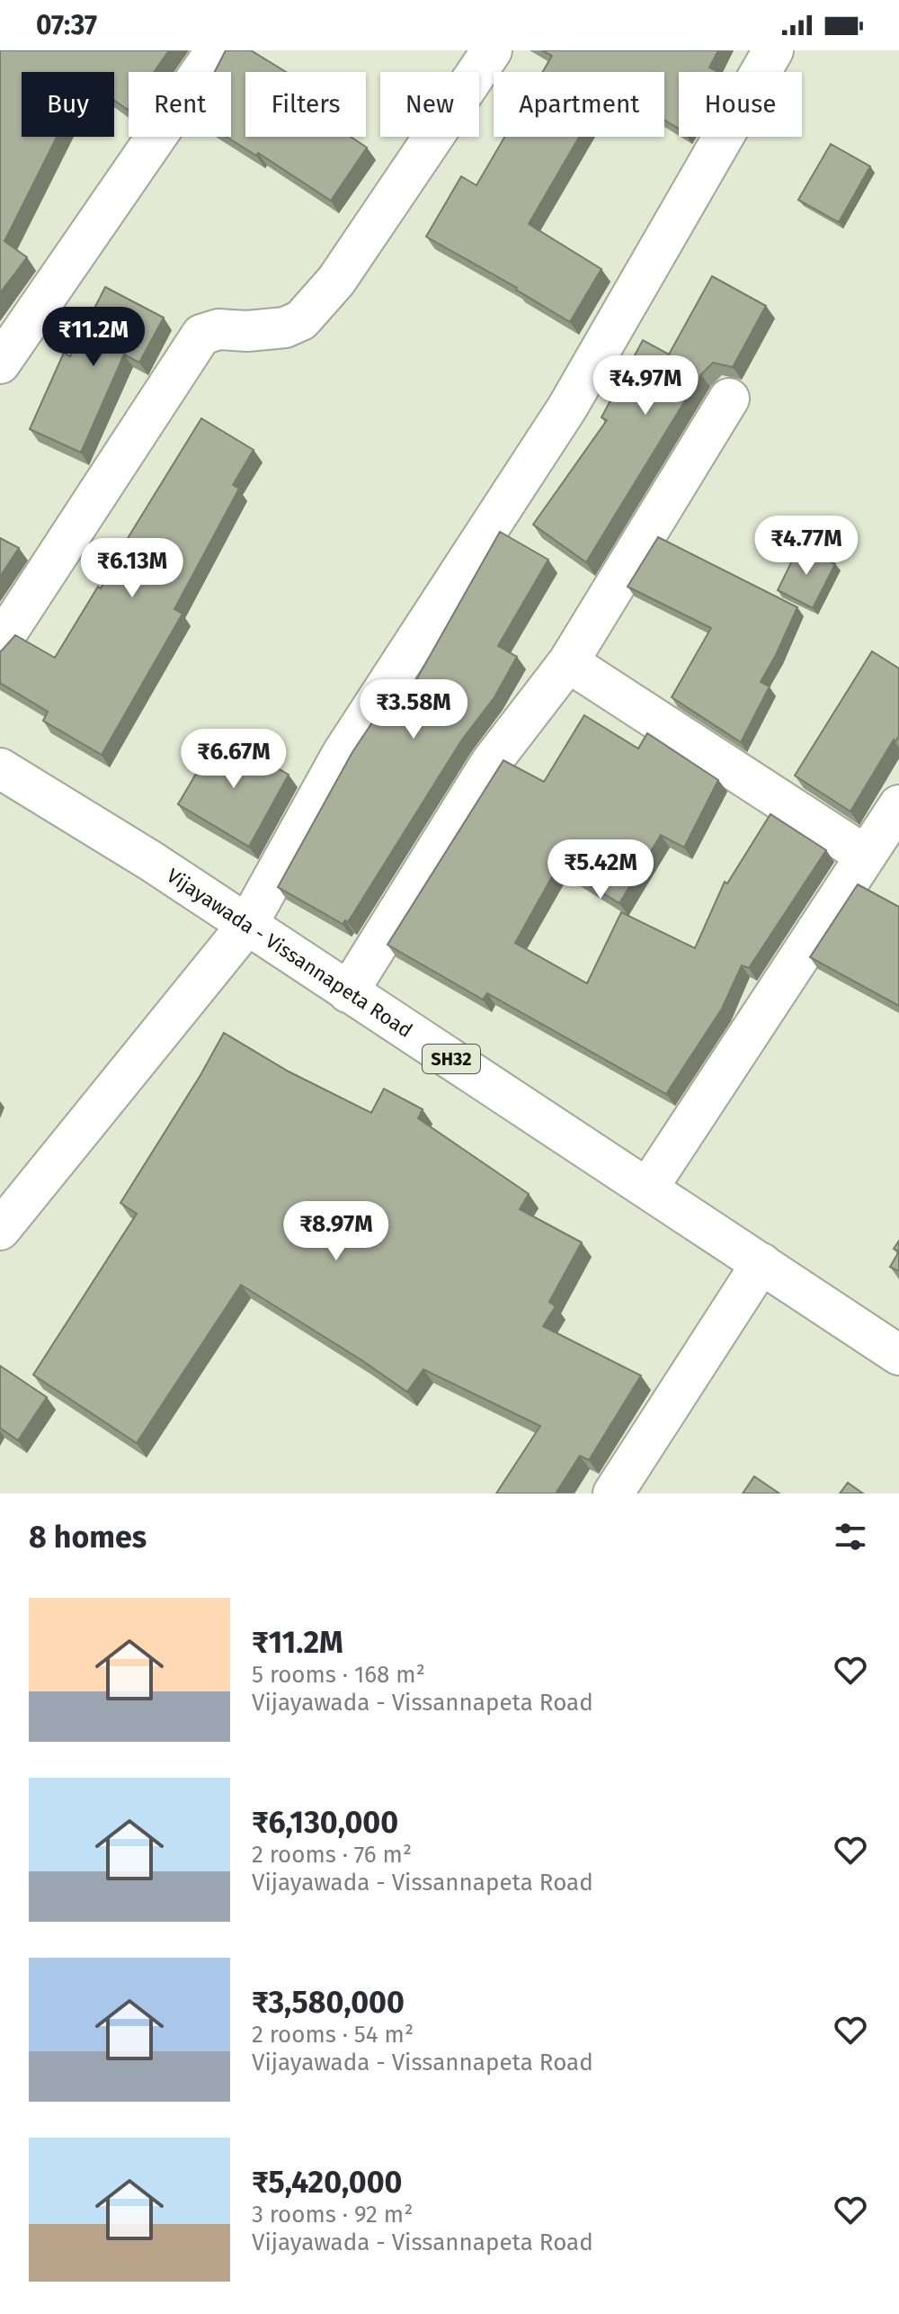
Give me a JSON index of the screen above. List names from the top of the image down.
{
  "streets": {
    "street": ["Vijayawada - Vissannapeta Road", "SH32"]
  },
  "page": {
    "status": "07:37",
    "chip": [
      "Buy",
      "Rent",
      "Filters",
      "New",
      "Apartment",
      "House"
    ],
    "price": [
      "₹11.2M",
      "₹4.97M",
      "₹4.77M",
      "₹6.13M",
      "₹3.58M",
      "₹6.67M",
      "₹5.42M",
      "₹8.97M"
    ],
    "heading": "8 homes",
    "list": [
      {
        "name": "₹11.2M",
        "note": "5 rooms · 168 m² · Vijayawada - Vissannapeta Road"
      },
      {
        "name": "₹6,130,000",
        "note": "2 rooms · 76 m² · Vijayawada - Vissannapeta Road"
      },
      {
        "name": "₹3,580,000",
        "note": "2 rooms · 54 m² · Vijayawada - Vissannapeta Road"
      },
      {
        "name": "₹5,420,000",
        "note": "3 rooms · 92 m² · Vijayawada - Vissannapeta Road"
      }
    ]
  }
}
